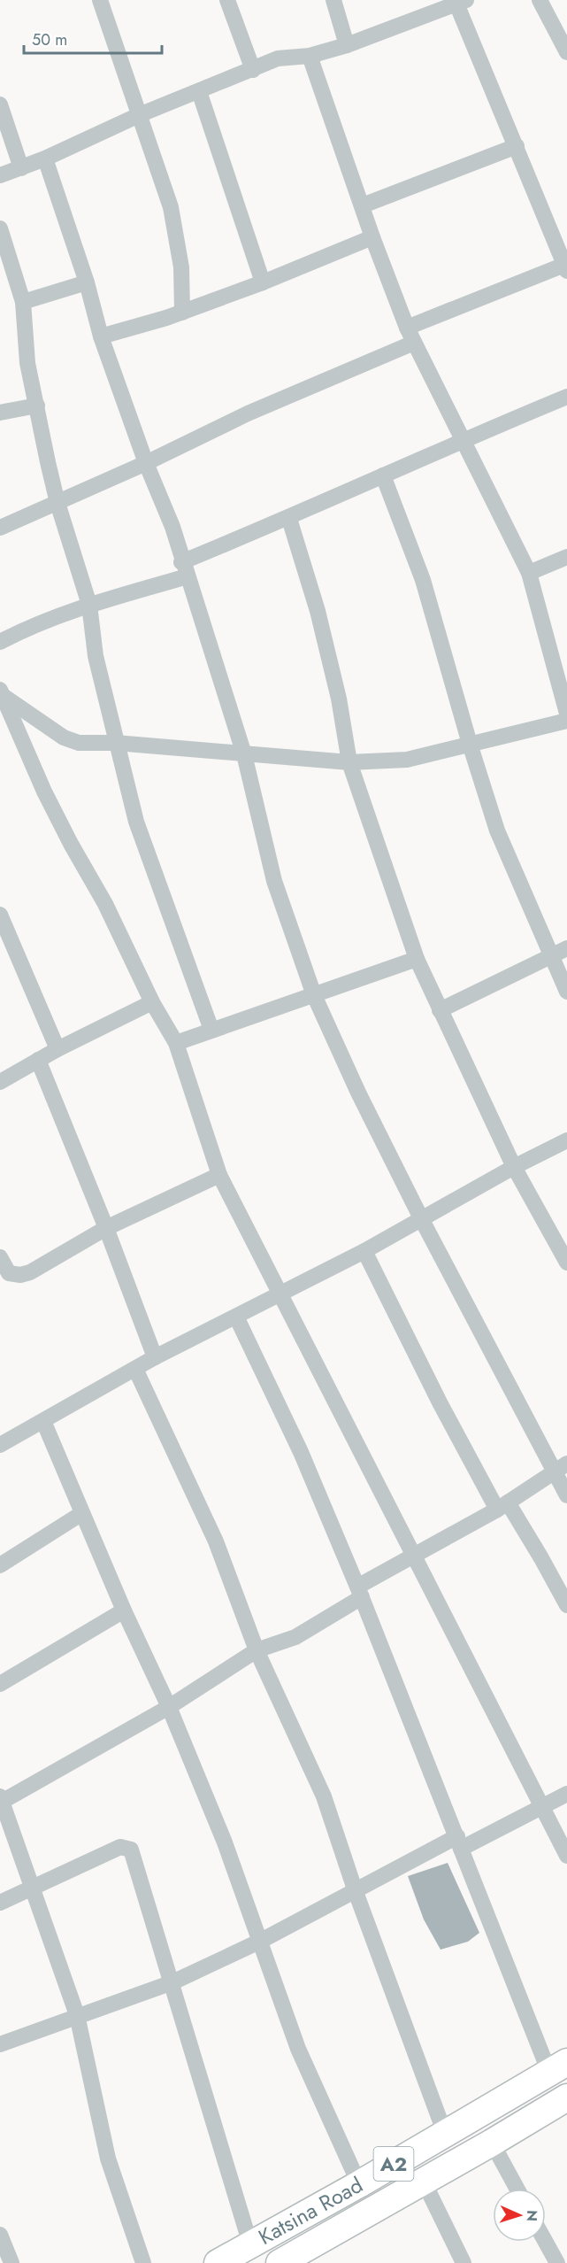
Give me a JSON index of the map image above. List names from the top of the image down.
{
  "streets": {
    "highway": ["A2", "Katsina Road"]
  },
  "scale_bar": "50 m",
  "north": "right"
}
